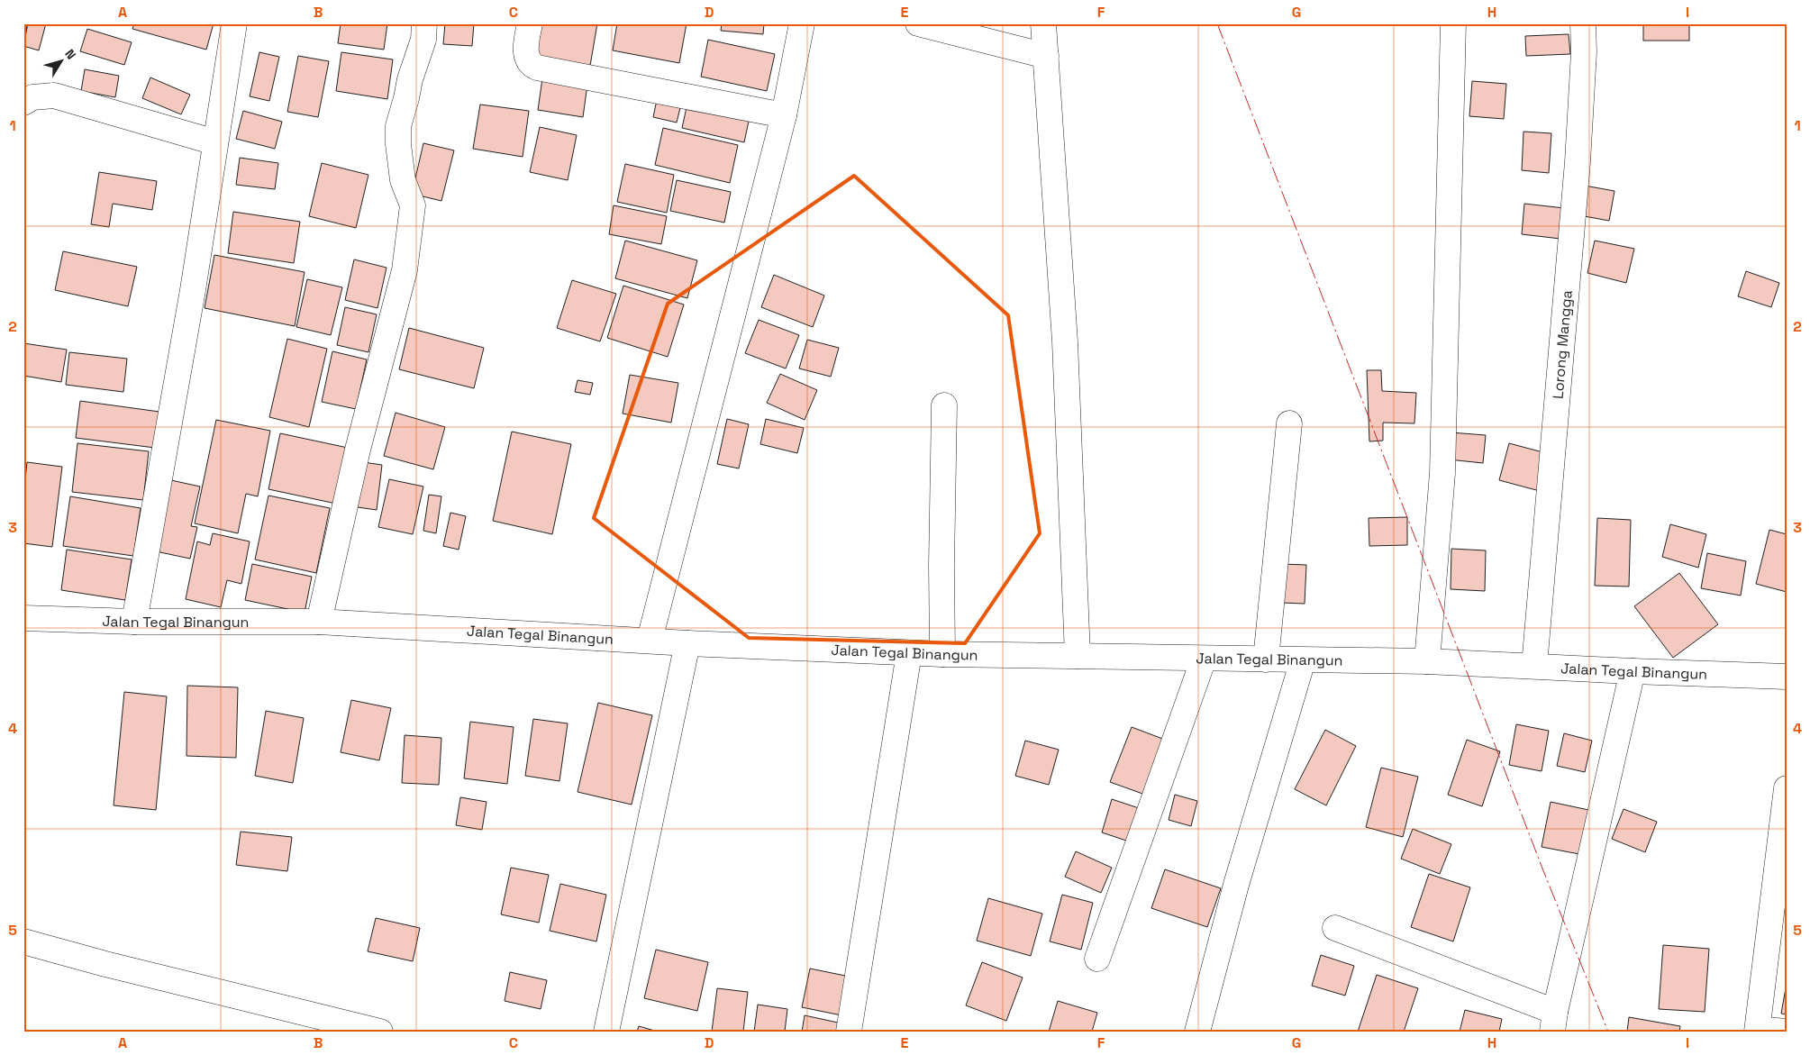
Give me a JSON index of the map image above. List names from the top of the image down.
{
  "streets": {
    "street": ["Lorong Mangga", "Jalan Tegal Binangun"]
  },
  "crossings": [
    ["Lorong Mangga", "Jalan Tegal Binangun"]
  ],
  "north": "top right",
  "grid": {
    "columns": [
      "A",
      "B",
      "C",
      "D",
      "E",
      "F",
      "G",
      "H",
      "I"
    ],
    "rows": [
      "1",
      "2",
      "3",
      "4",
      "5"
    ]
  }
}
